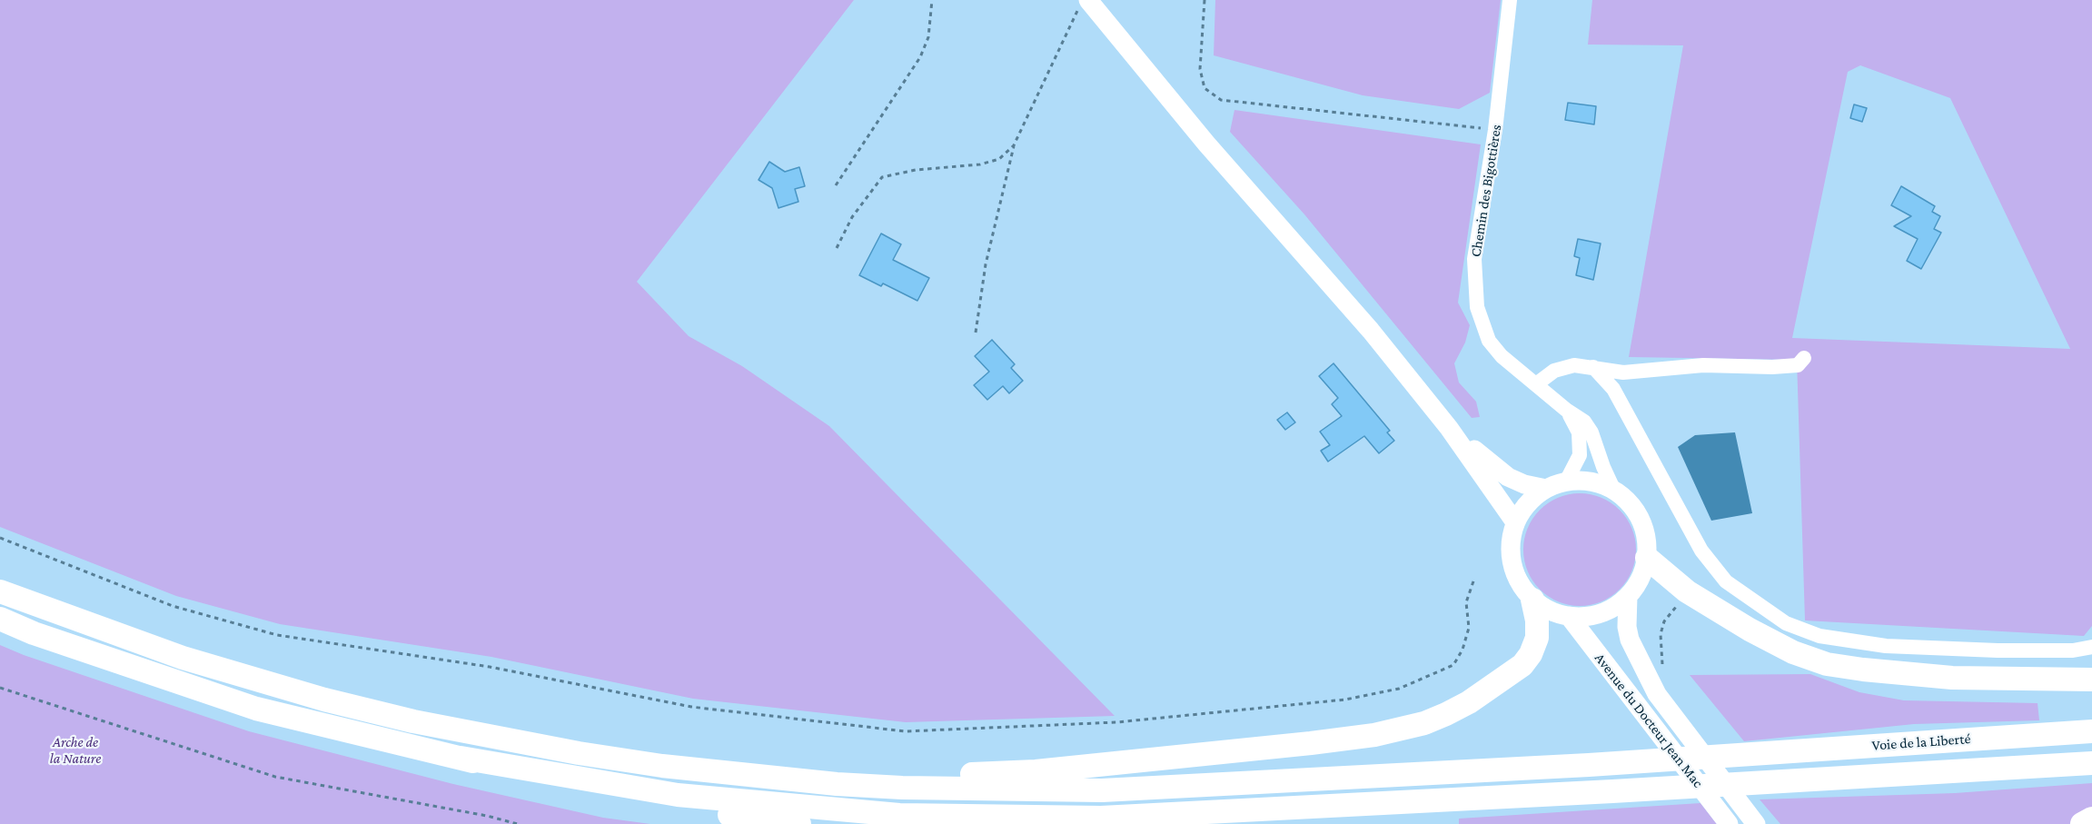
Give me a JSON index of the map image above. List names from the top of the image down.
{
  "streets": {
    "highway": ["Voie de la Liberté"],
    "main road": ["Avenue du Docteur Jean Mac"],
    "street": ["Chemin des Bigottières"]
  },
  "crossings": [
    ["Chemin des Bigottières", "Avenue du Docteur Jean Mac"]
  ],
  "parks": ["Arche de la Nature"]
}
